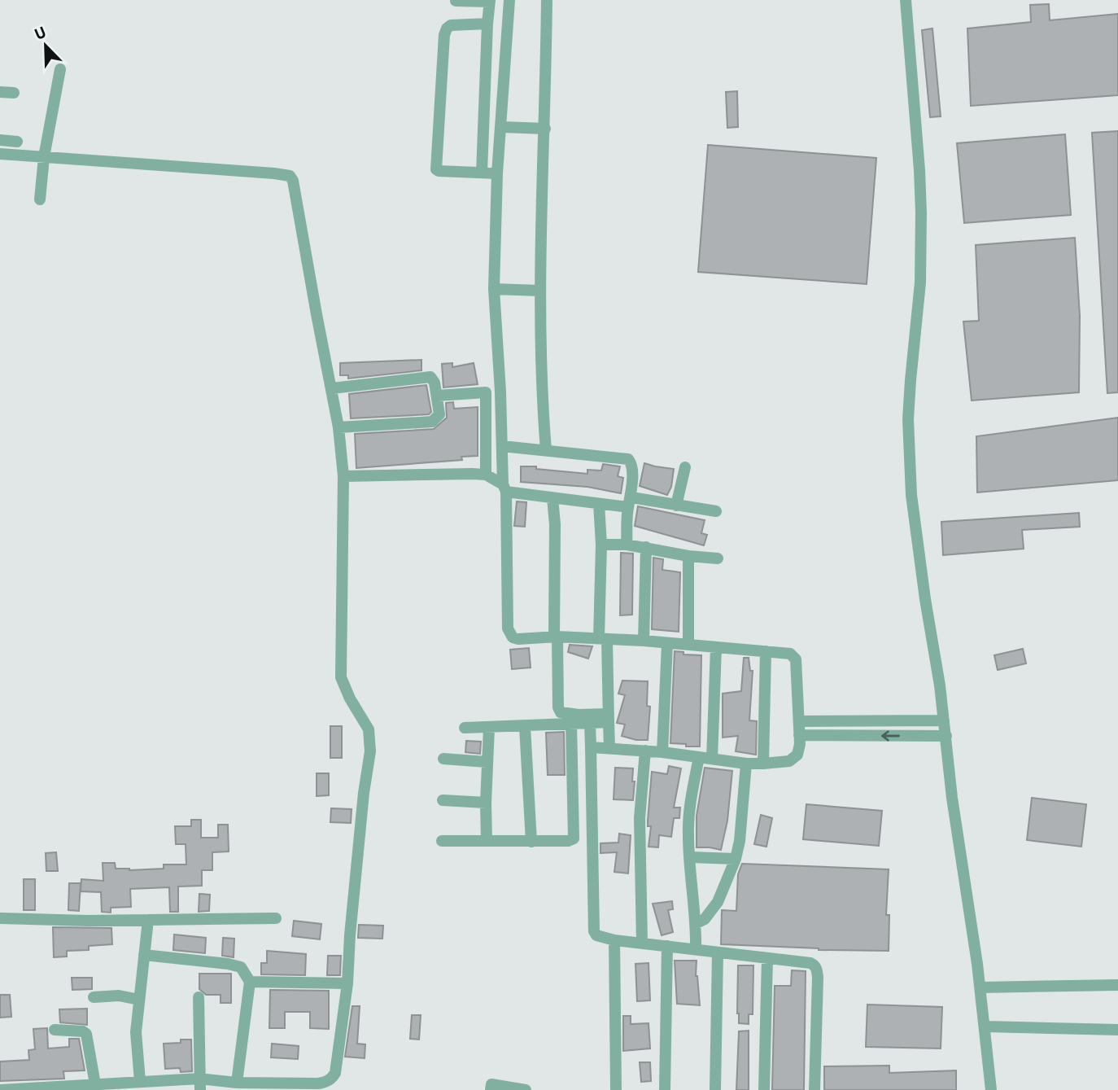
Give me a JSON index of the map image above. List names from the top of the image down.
{
  "north": "top left"
}
